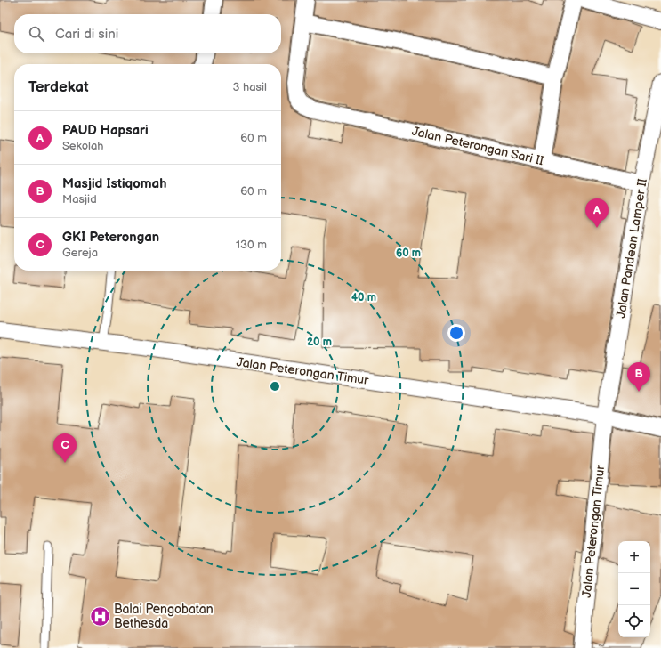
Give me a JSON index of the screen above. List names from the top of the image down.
{
  "streets": {
    "street": ["Jalan Peterongan Sari II", "Jalan Pandean Lamper II", "Jalan Peterongan Timur"]
  },
  "crossings": [
    ["Jalan Peterongan Sari II", "Jalan Pandean Lamper II"],
    ["Jalan Pandean Lamper II", "Jalan Peterongan Timur"]
  ],
  "places": {
    "hospital": ["Balai Pengobatan Bethesda"]
  },
  "page": {
    "search": "Cari di sini",
    "heading": ["Terdekat", "3 hasil"],
    "list": [
      {
        "mark": "A",
        "name": "PAUD Hapsari",
        "note": "Sekolah",
        "value": "60 m"
      },
      {
        "mark": "B",
        "name": "Masjid Istiqomah",
        "note": "Masjid",
        "value": "60 m"
      },
      {
        "mark": "C",
        "name": "GKI Peterongan",
        "note": "Gereja",
        "value": "130 m"
      }
    ],
    "pins": ["A", "B", "C"],
    "map_buttons": ["+", "−"]
  },
  "rings": ["60 m", "40 m", "20 m"]
}
